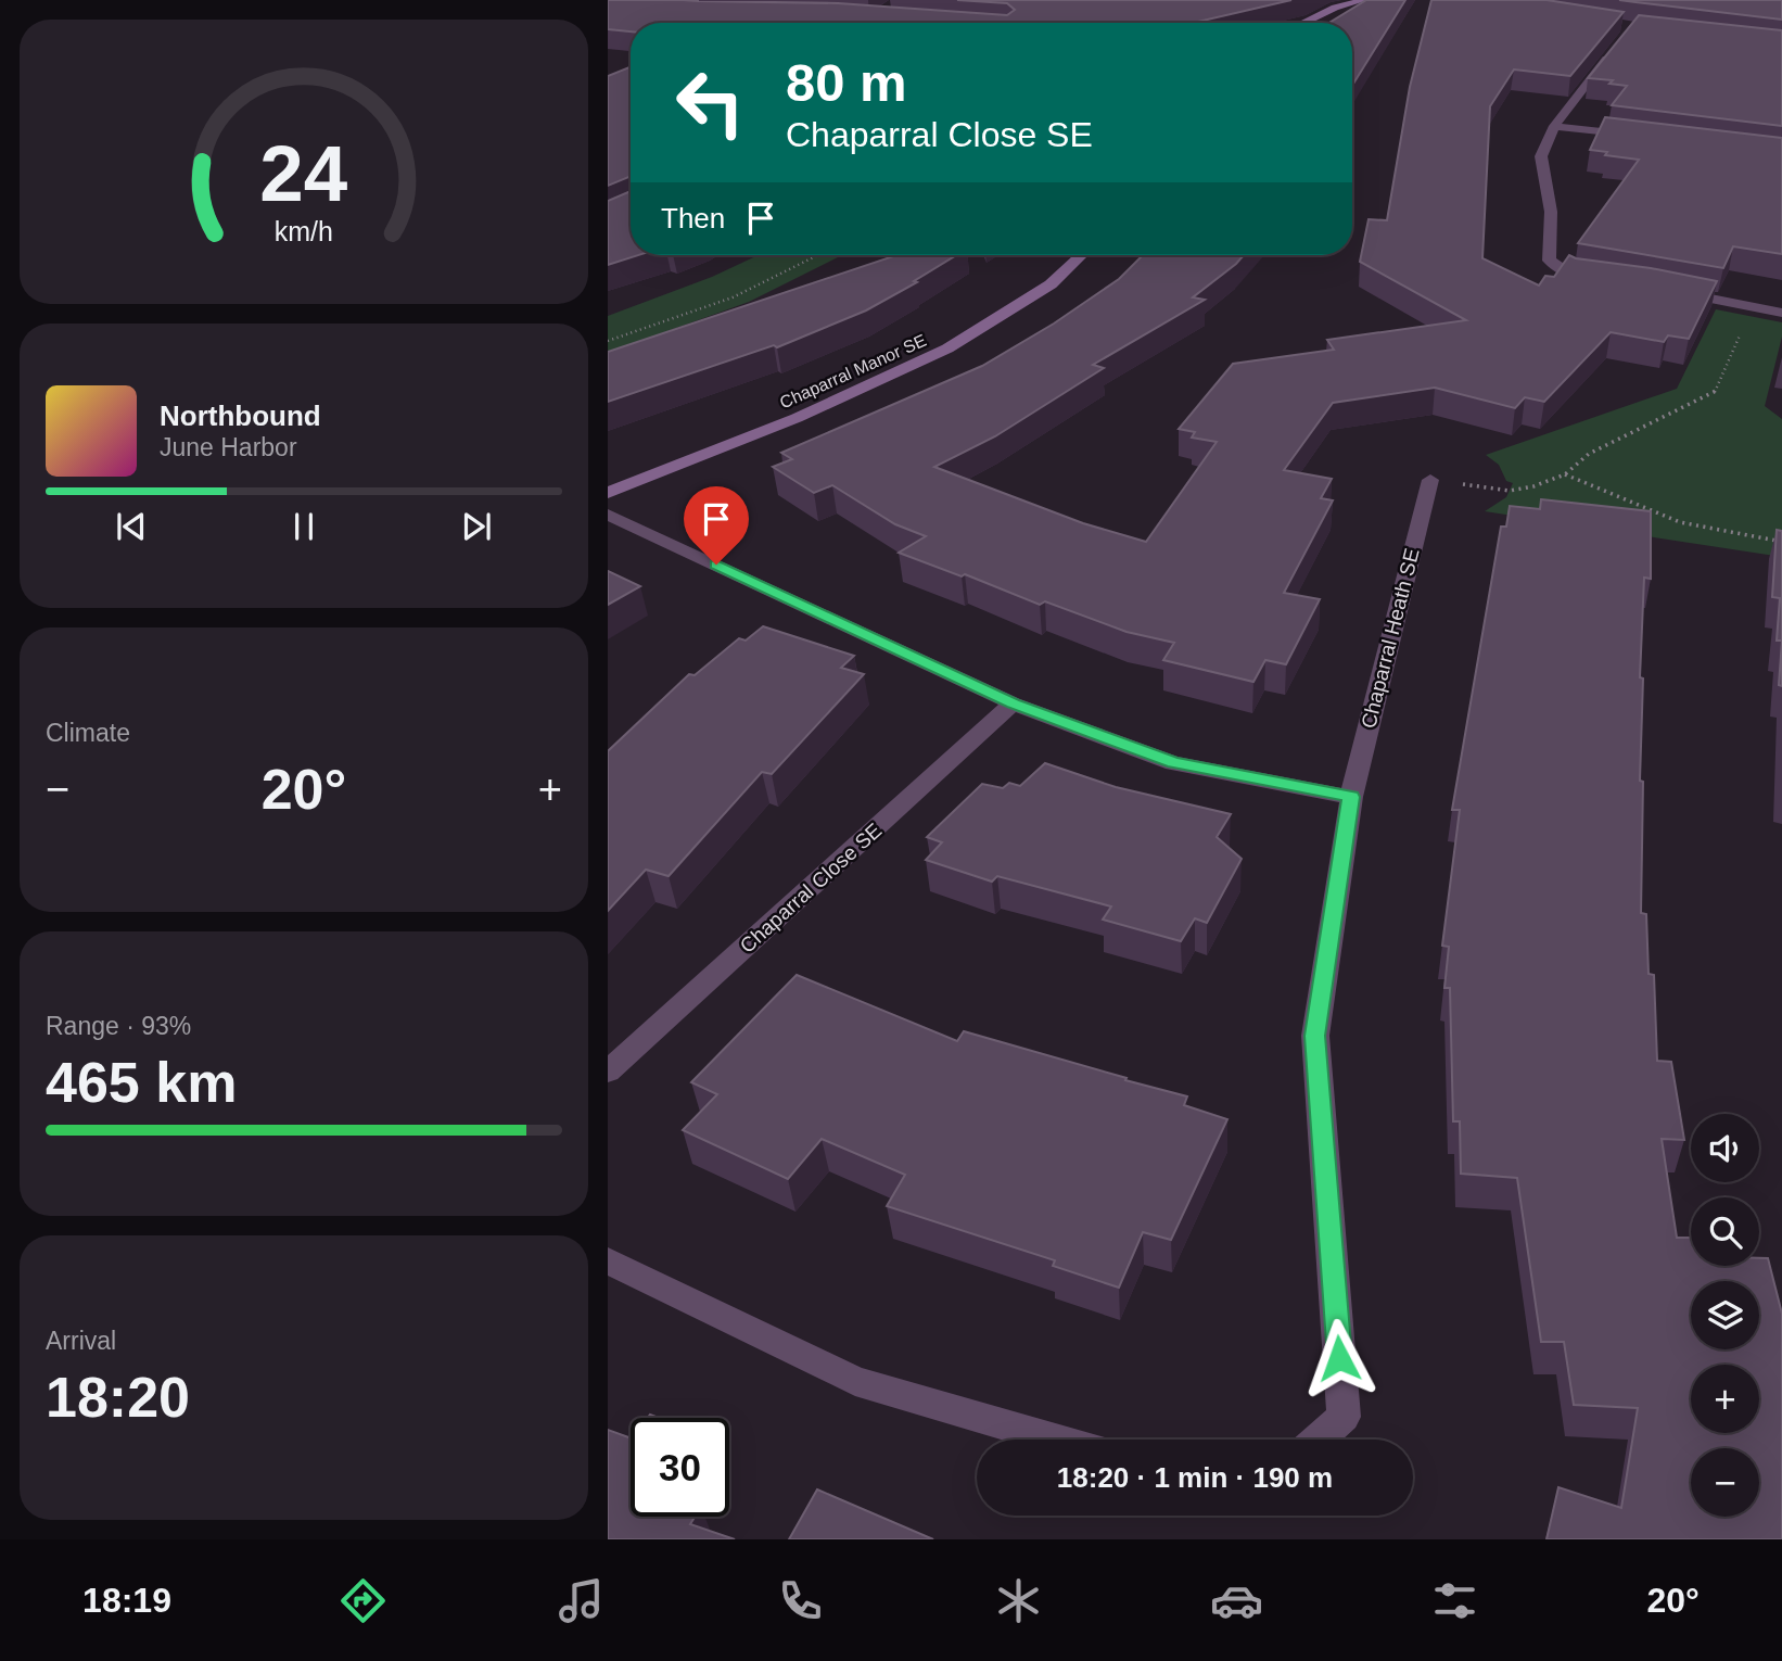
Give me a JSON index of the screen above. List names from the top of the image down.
{
  "streets": {
    "street": ["Chaparral Manor SE", "Chaparral Heath SE", "Chaparral Close SE"]
  },
  "page": {
    "turn": ["80 m", "Chaparral Close SE"],
    "then": "Then",
    "song": ["Northbound", "June Harbor"],
    "tile": [
      "Climate",
      ["Range · 93%", "465 km"],
      ["Arrival", "18:20"]
    ],
    "heat": ["−", "20°", "+"],
    "map_buttons": ["+", "−"],
    "limit": "30",
    "trip": "18:20 · 1 min · 190 m",
    "tabs": ["18:19", "20°"],
    "gauge": ["24", "km/h"]
  }
}
